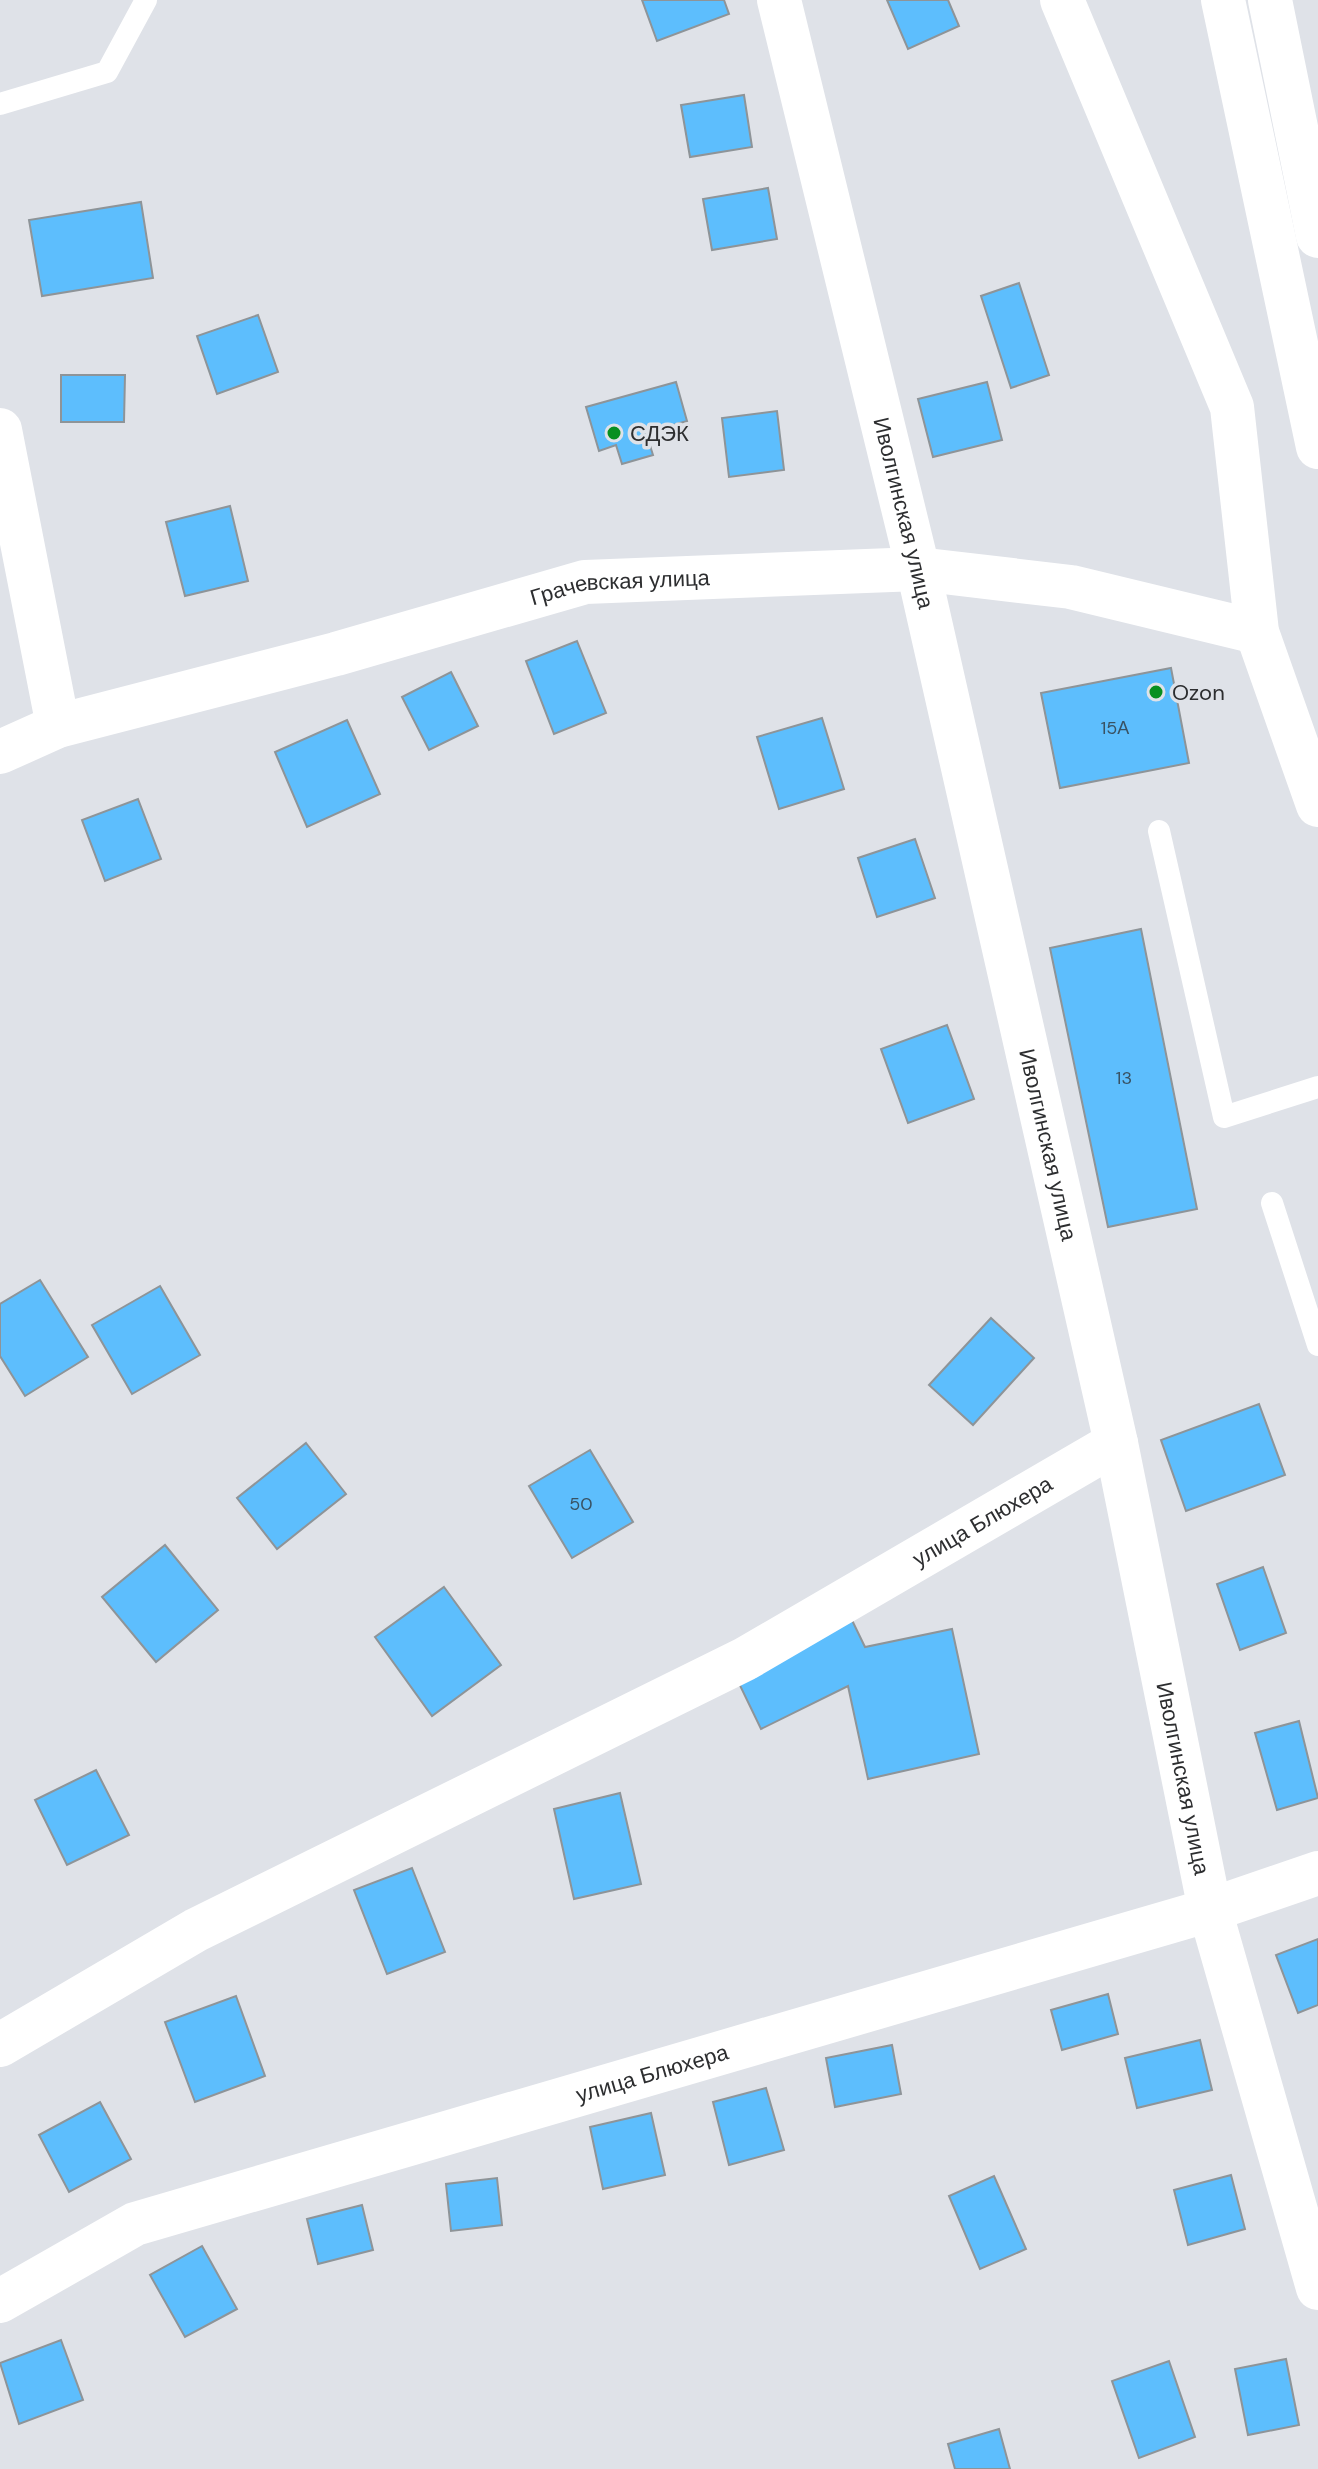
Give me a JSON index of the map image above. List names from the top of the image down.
{
  "streets": {
    "street": ["Иволгинская улица", "Грачевская улица", "улица Блюхера"]
  },
  "crossings": [
    ["Иволгинская улица", "Грачевская улица"],
    ["Иволгинская улица", "улица Блюхера"]
  ],
  "places": ["СДЭК", "Ozon"],
  "house_numbers": ["15А", "13", "50"]
}
